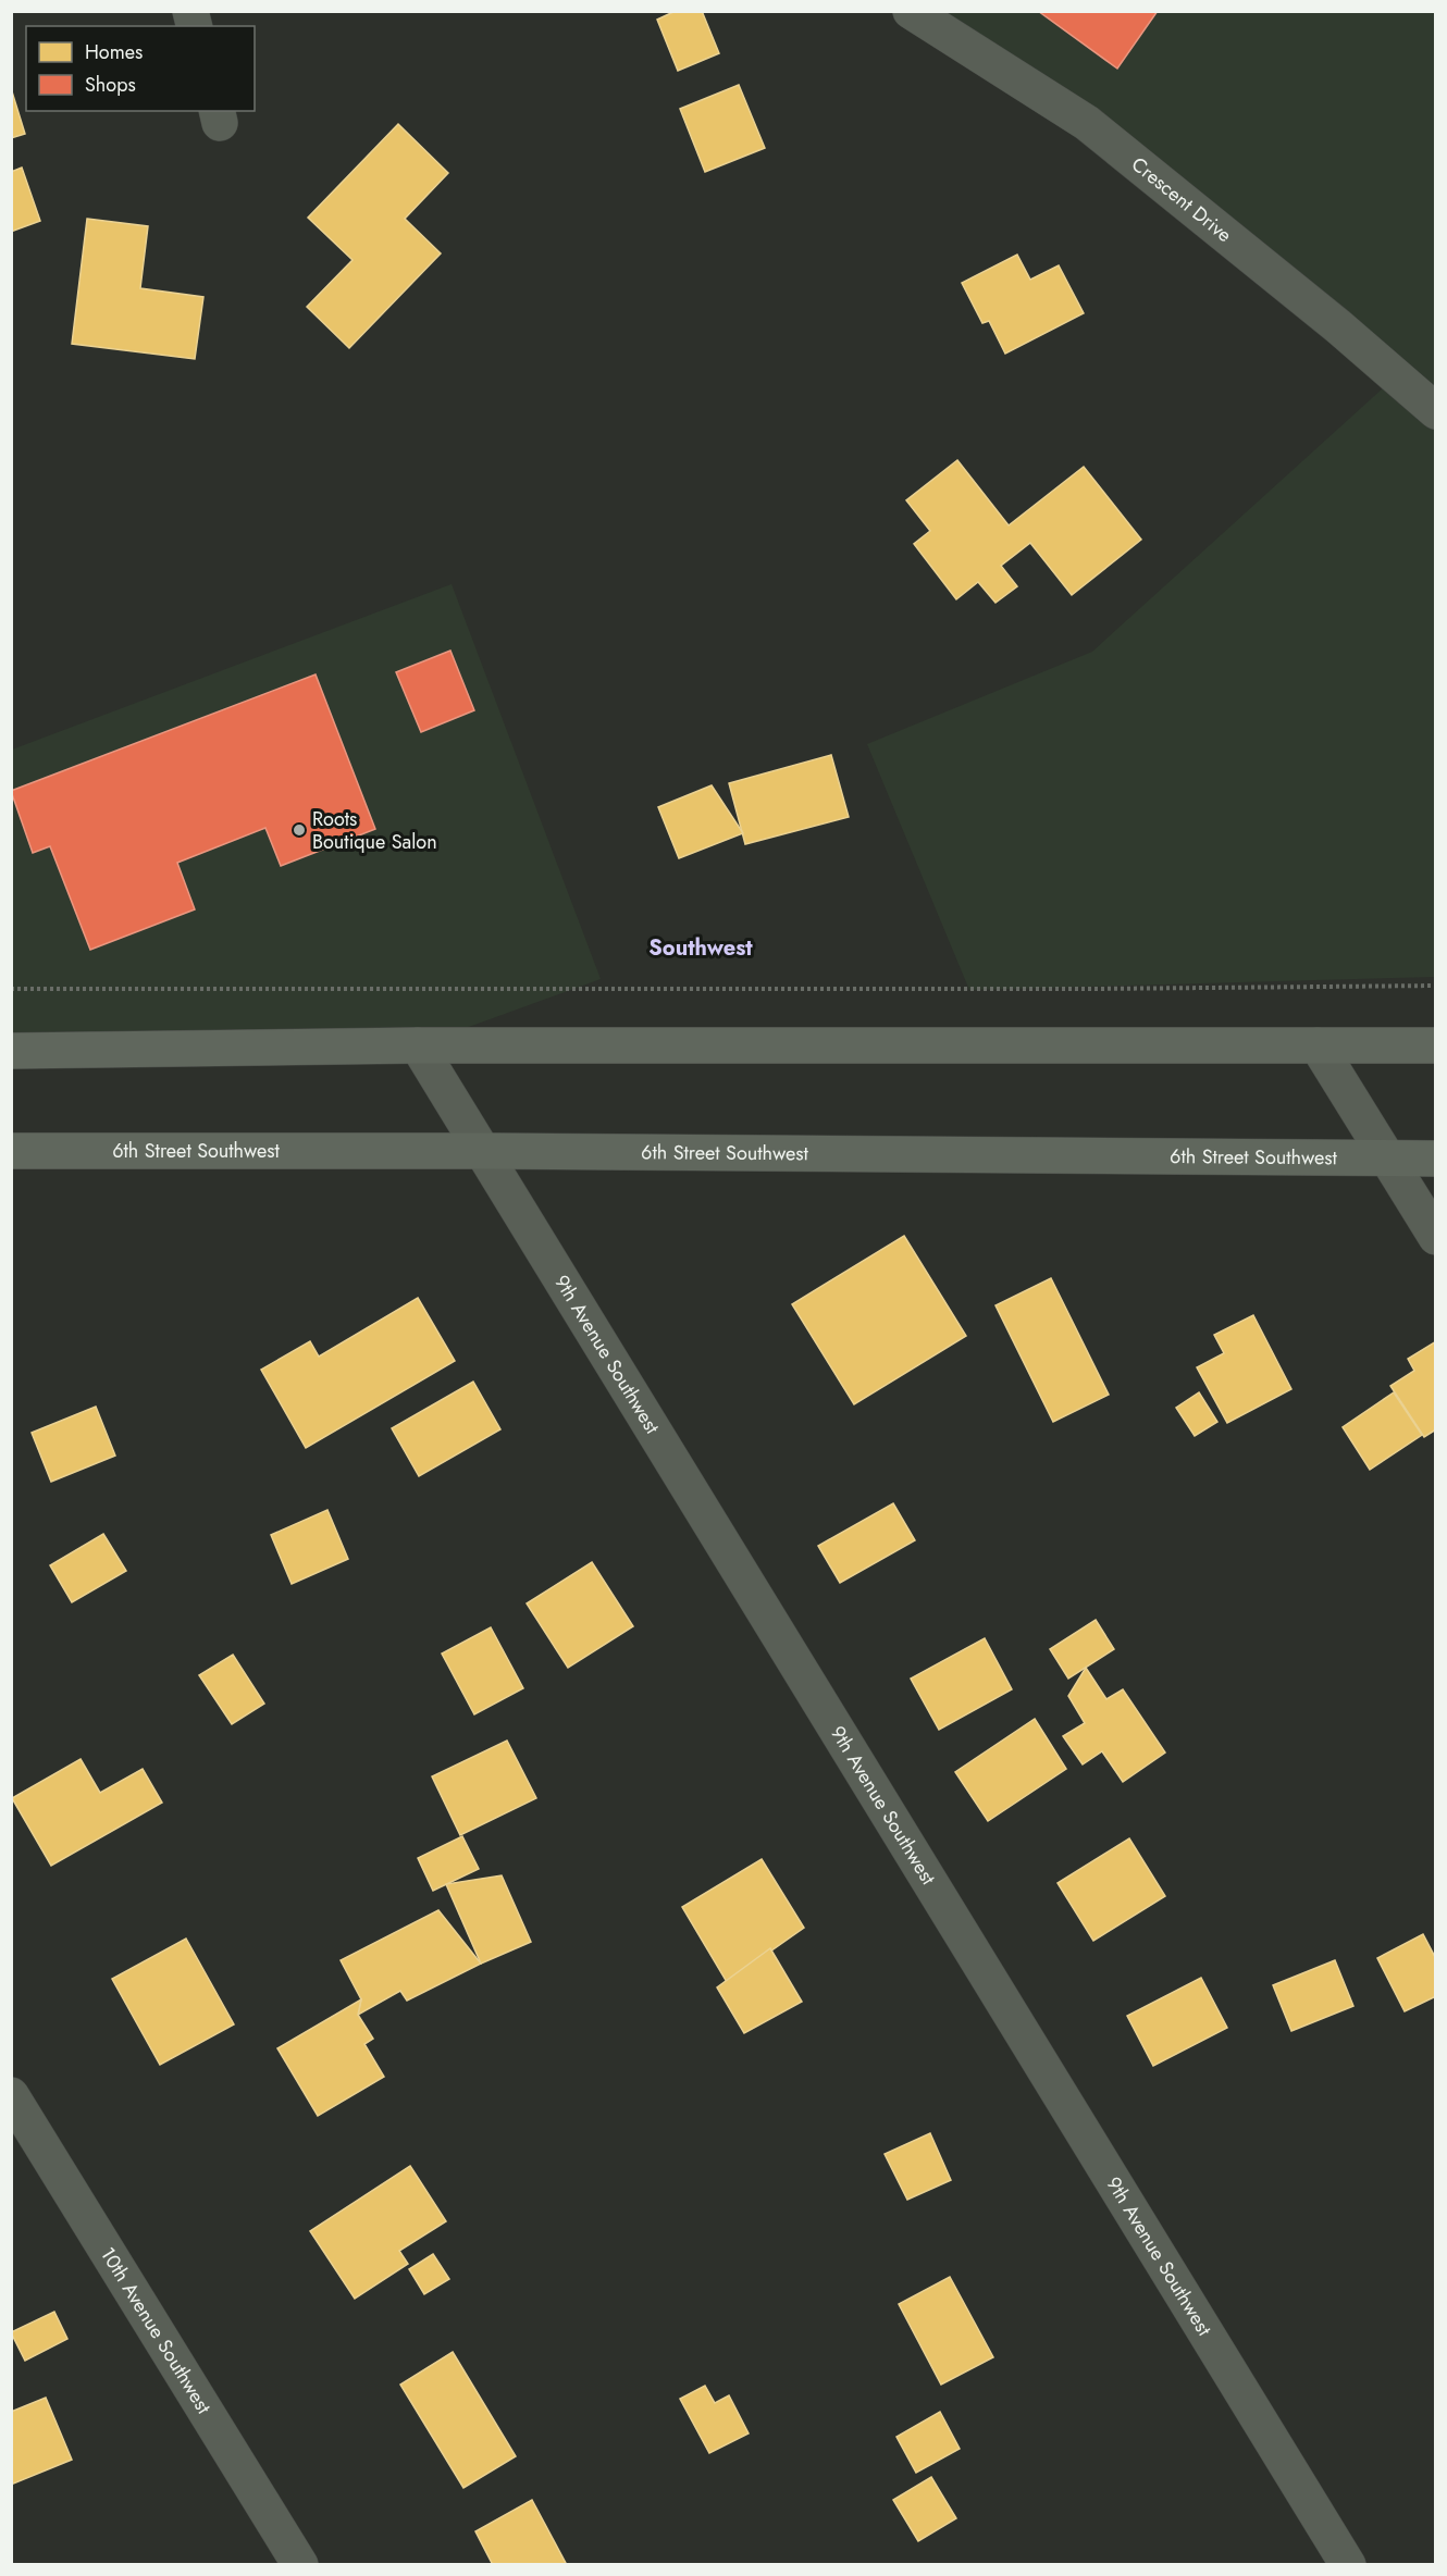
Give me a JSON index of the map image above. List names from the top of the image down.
{
  "streets": {
    "main road": ["6th Street Southwest"],
    "street": ["Crescent Drive", "9th Avenue Southwest", "10th Avenue Southwest"]
  },
  "crossings": [
    ["6th Street Southwest", "9th Avenue Southwest"]
  ],
  "districts": ["Southwest"],
  "places": ["Roots Boutique Salon"],
  "legend": ["Homes", "Shops"]
}
